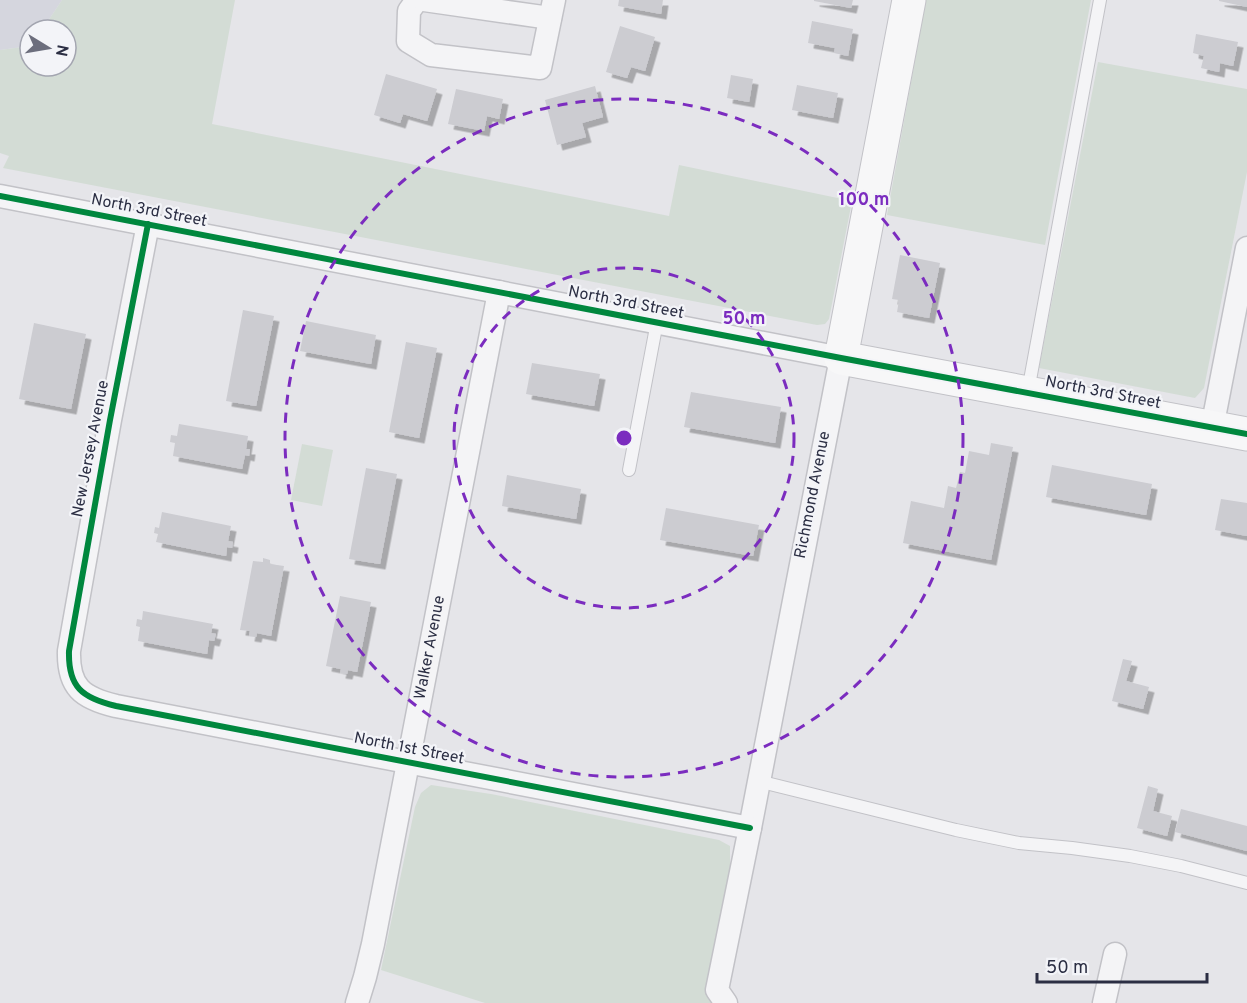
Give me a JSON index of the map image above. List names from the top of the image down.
{
  "streets": {
    "street": [
      "North 3rd Street",
      "New Jersey Avenue",
      "Richmond Avenue",
      "Walker Avenue",
      "North 1st Street"
    ]
  },
  "crossings": [
    ["North 3rd Street", "New Jersey Avenue"],
    ["North 3rd Street", "Richmond Avenue"],
    ["North 3rd Street", "Walker Avenue"],
    ["New Jersey Avenue", "North 1st Street"],
    ["Richmond Avenue", "North 1st Street"],
    ["Walker Avenue", "North 1st Street"]
  ],
  "scale_bar": "50 m",
  "north": "right",
  "rings": ["100 m", "50 m"]
}
